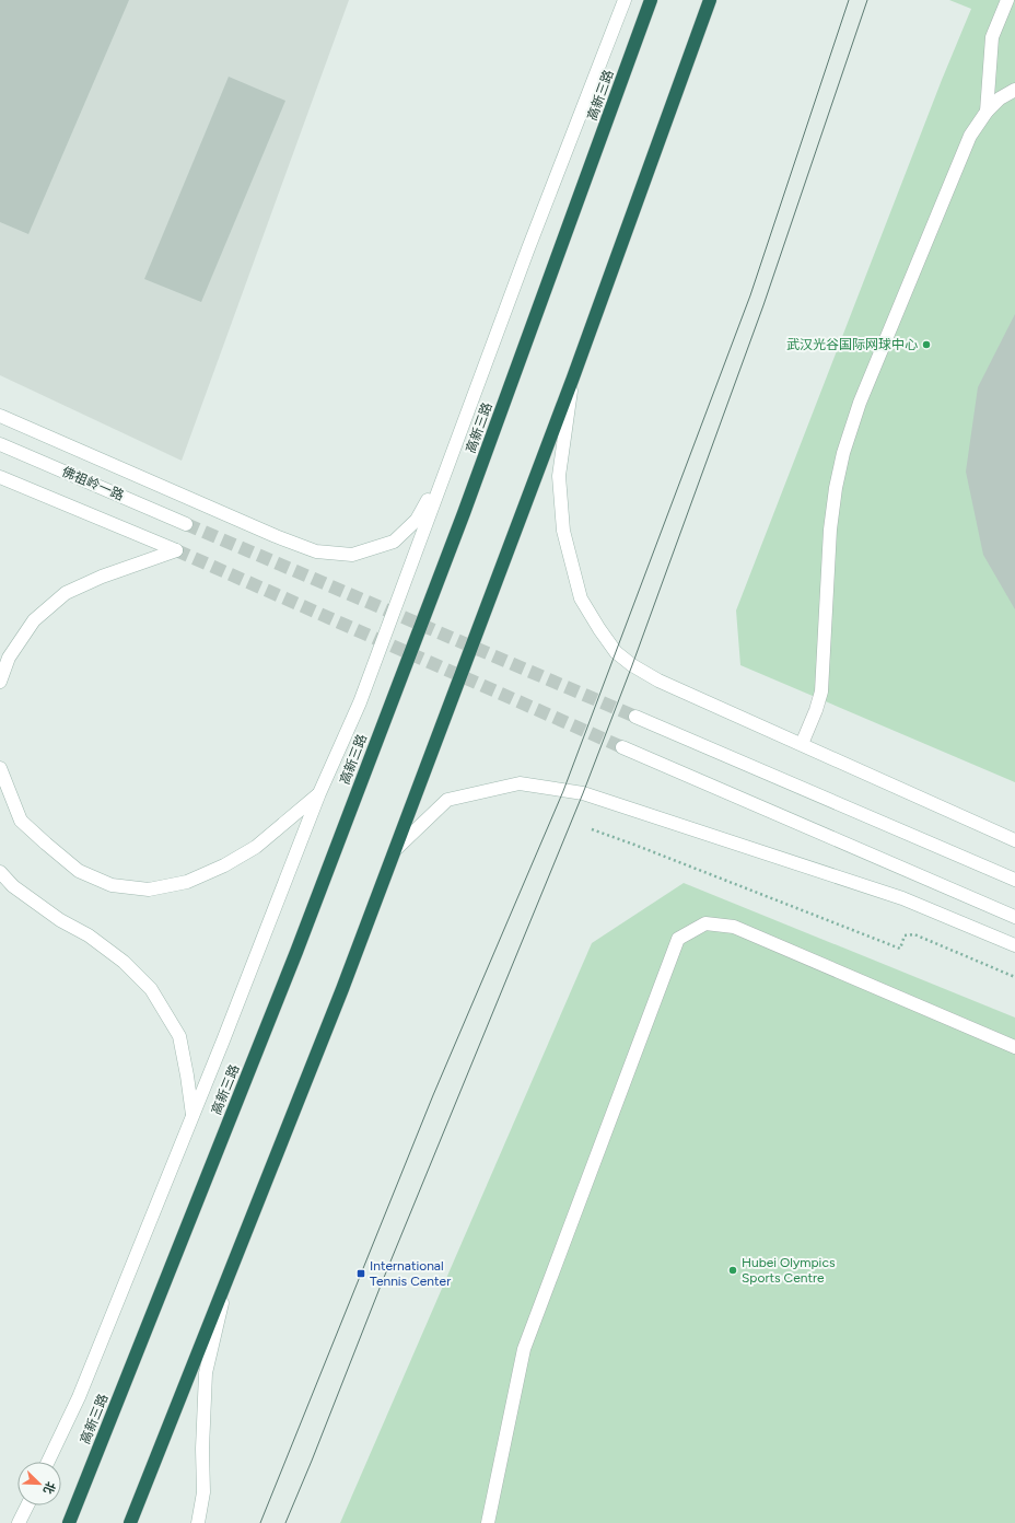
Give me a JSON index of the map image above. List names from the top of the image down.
{
  "streets": {
    "highway": ["高新三路"],
    "street": ["佛祖岭一路"]
  },
  "places": {
    "other": ["武汉光谷国际网球中心", "Hubei Olympics Sports Centre"],
    "transit": ["International Tennis Center"]
  },
  "north": "bottom right"
}
